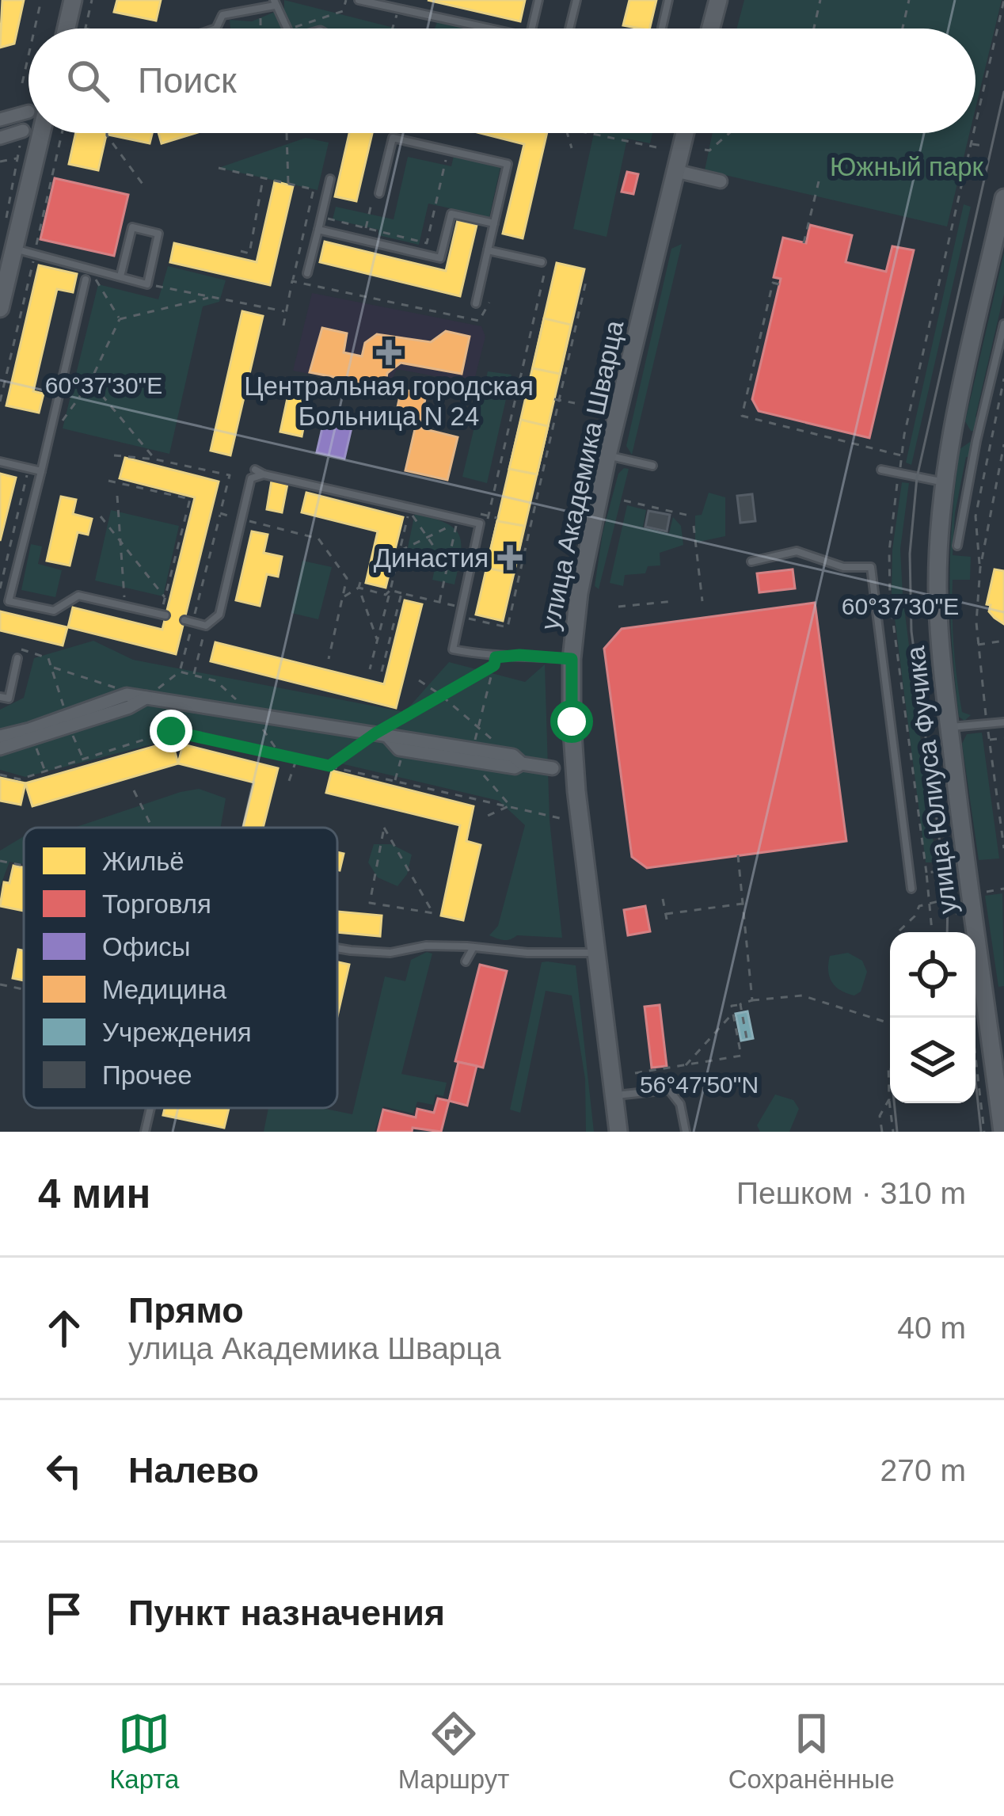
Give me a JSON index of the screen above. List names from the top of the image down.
{
  "streets": {
    "street": ["улица Академика Шварца", "улица Юлиуса Фучика"]
  },
  "parks": ["Южный парк"],
  "places": {
    "health": ["Центральная городская Больница N 24", "Династия"]
  },
  "legend": [
    "Жильё",
    "Торговля",
    "Офисы",
    "Медицина",
    "Учреждения",
    "Прочее"
  ],
  "page": {
    "search": "Поиск",
    "heading": ["4 мин", "Пешком · 310 m"],
    "list": [
      ["Прямо", "улица Академика Шварца", "40 m"],
      ["Налево", "270 m"],
      "Пункт назначения"
    ],
    "nav": ["Карта", "Маршрут", "Сохранённые"]
  },
  "coordinates": ["60°37'30\"E", "56°47'50\"N"]
}
